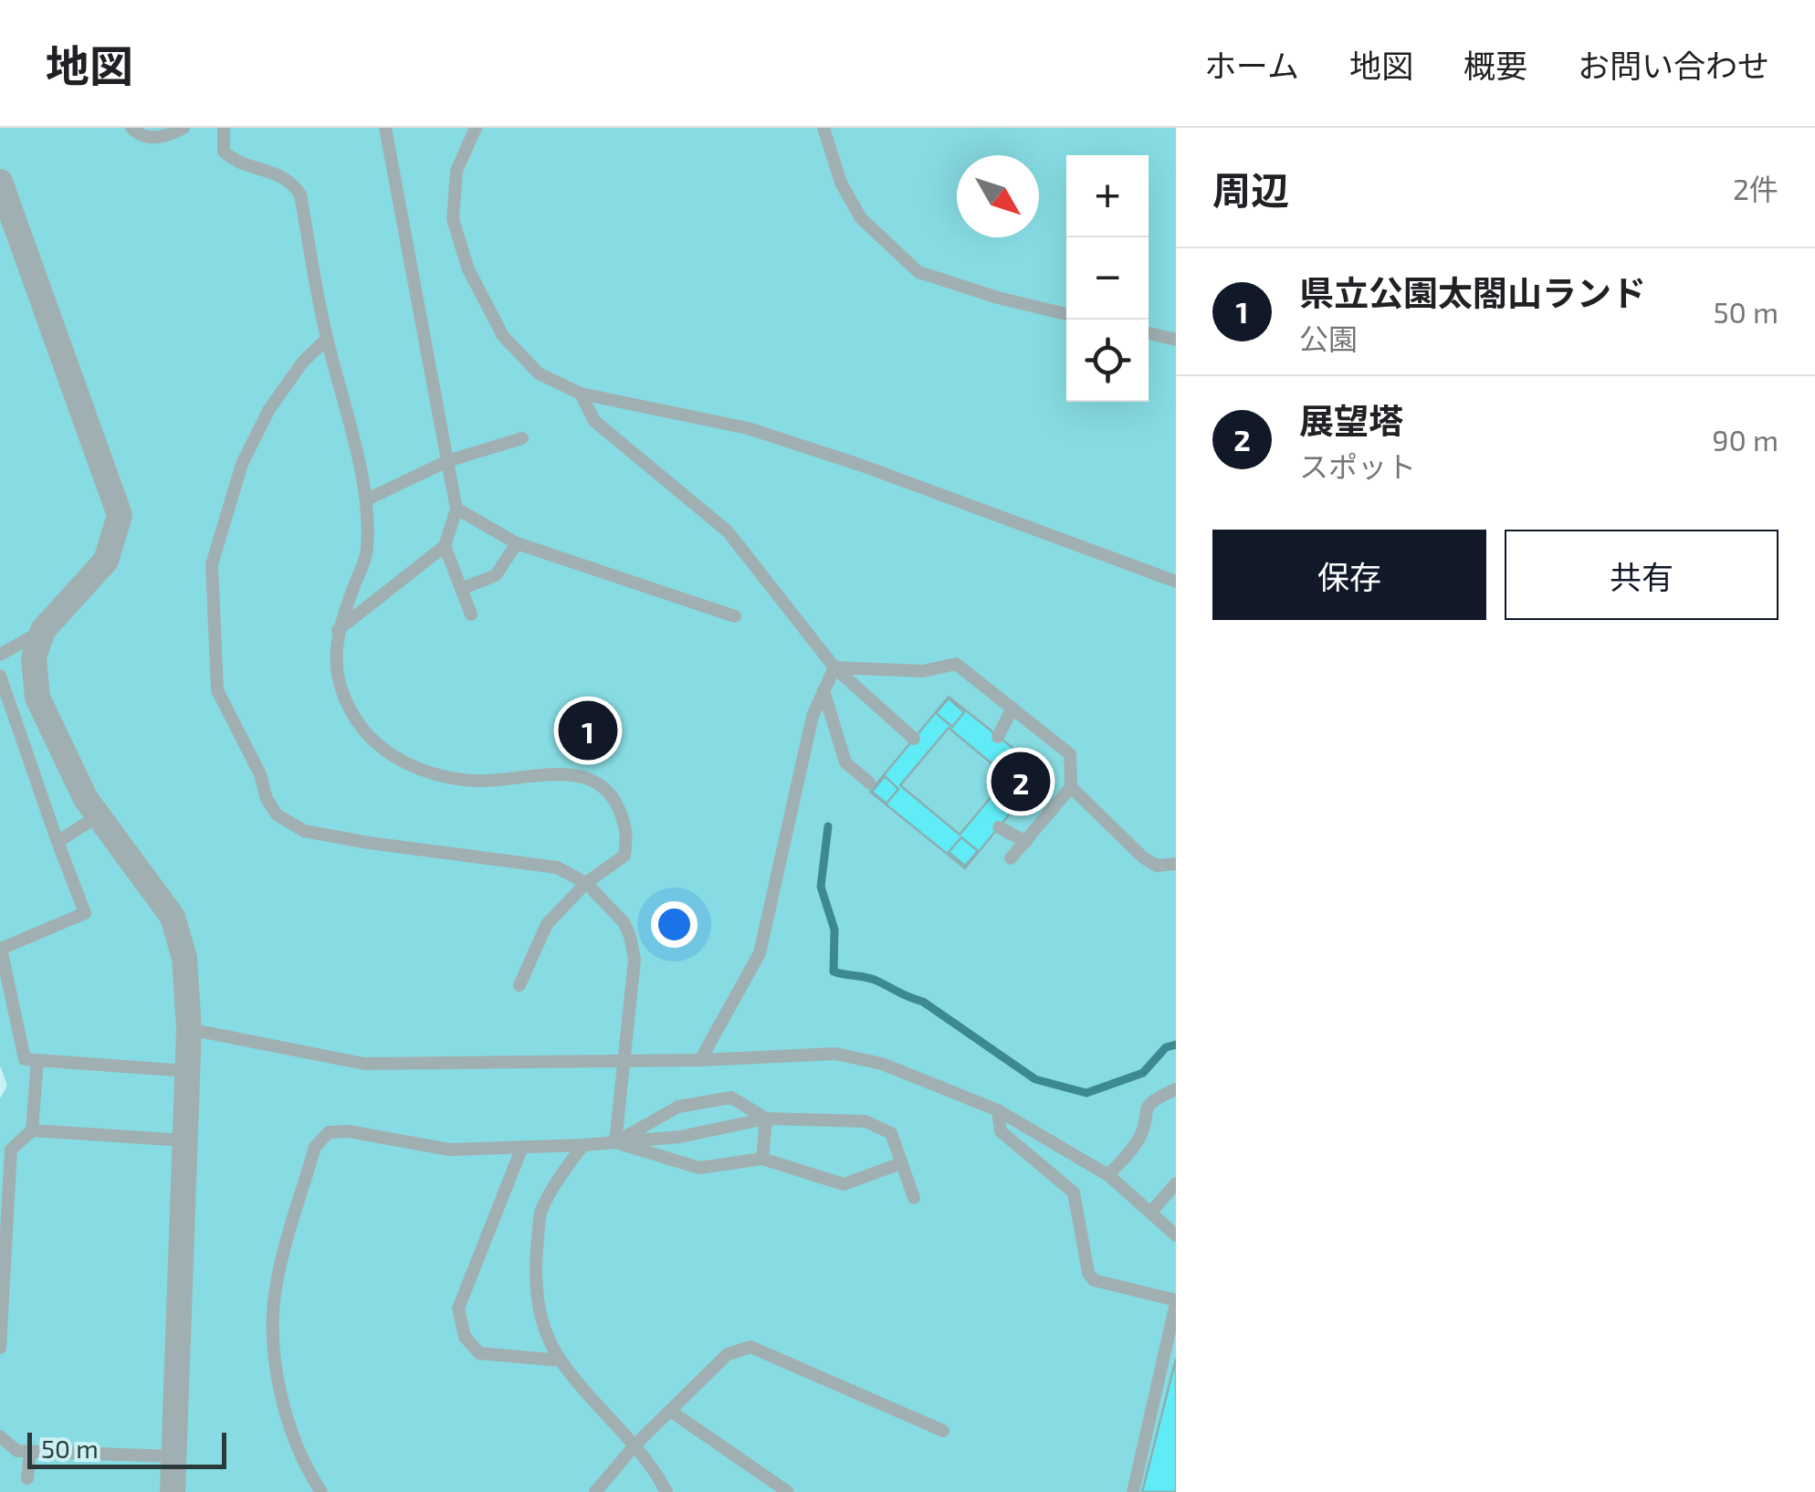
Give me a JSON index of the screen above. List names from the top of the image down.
{
  "scale_bar": "50 m",
  "north": "bottom right",
  "page": {
    "header": "地図",
    "nav": [
      "ホーム",
      "地図",
      "概要",
      "お問い合わせ"
    ],
    "heading": ["周辺", "2件"],
    "map_buttons": ["+", "−"],
    "list": [
      {
        "mark": "1",
        "name": "県立公園太閤山ランド",
        "note": "公園",
        "value": "50 m"
      },
      {
        "mark": "2",
        "name": "展望塔",
        "note": "スポット",
        "value": "90 m"
      }
    ],
    "buttons": ["保存", "共有"],
    "pins": ["1", "2"],
    "scale": "50 m"
  }
}
